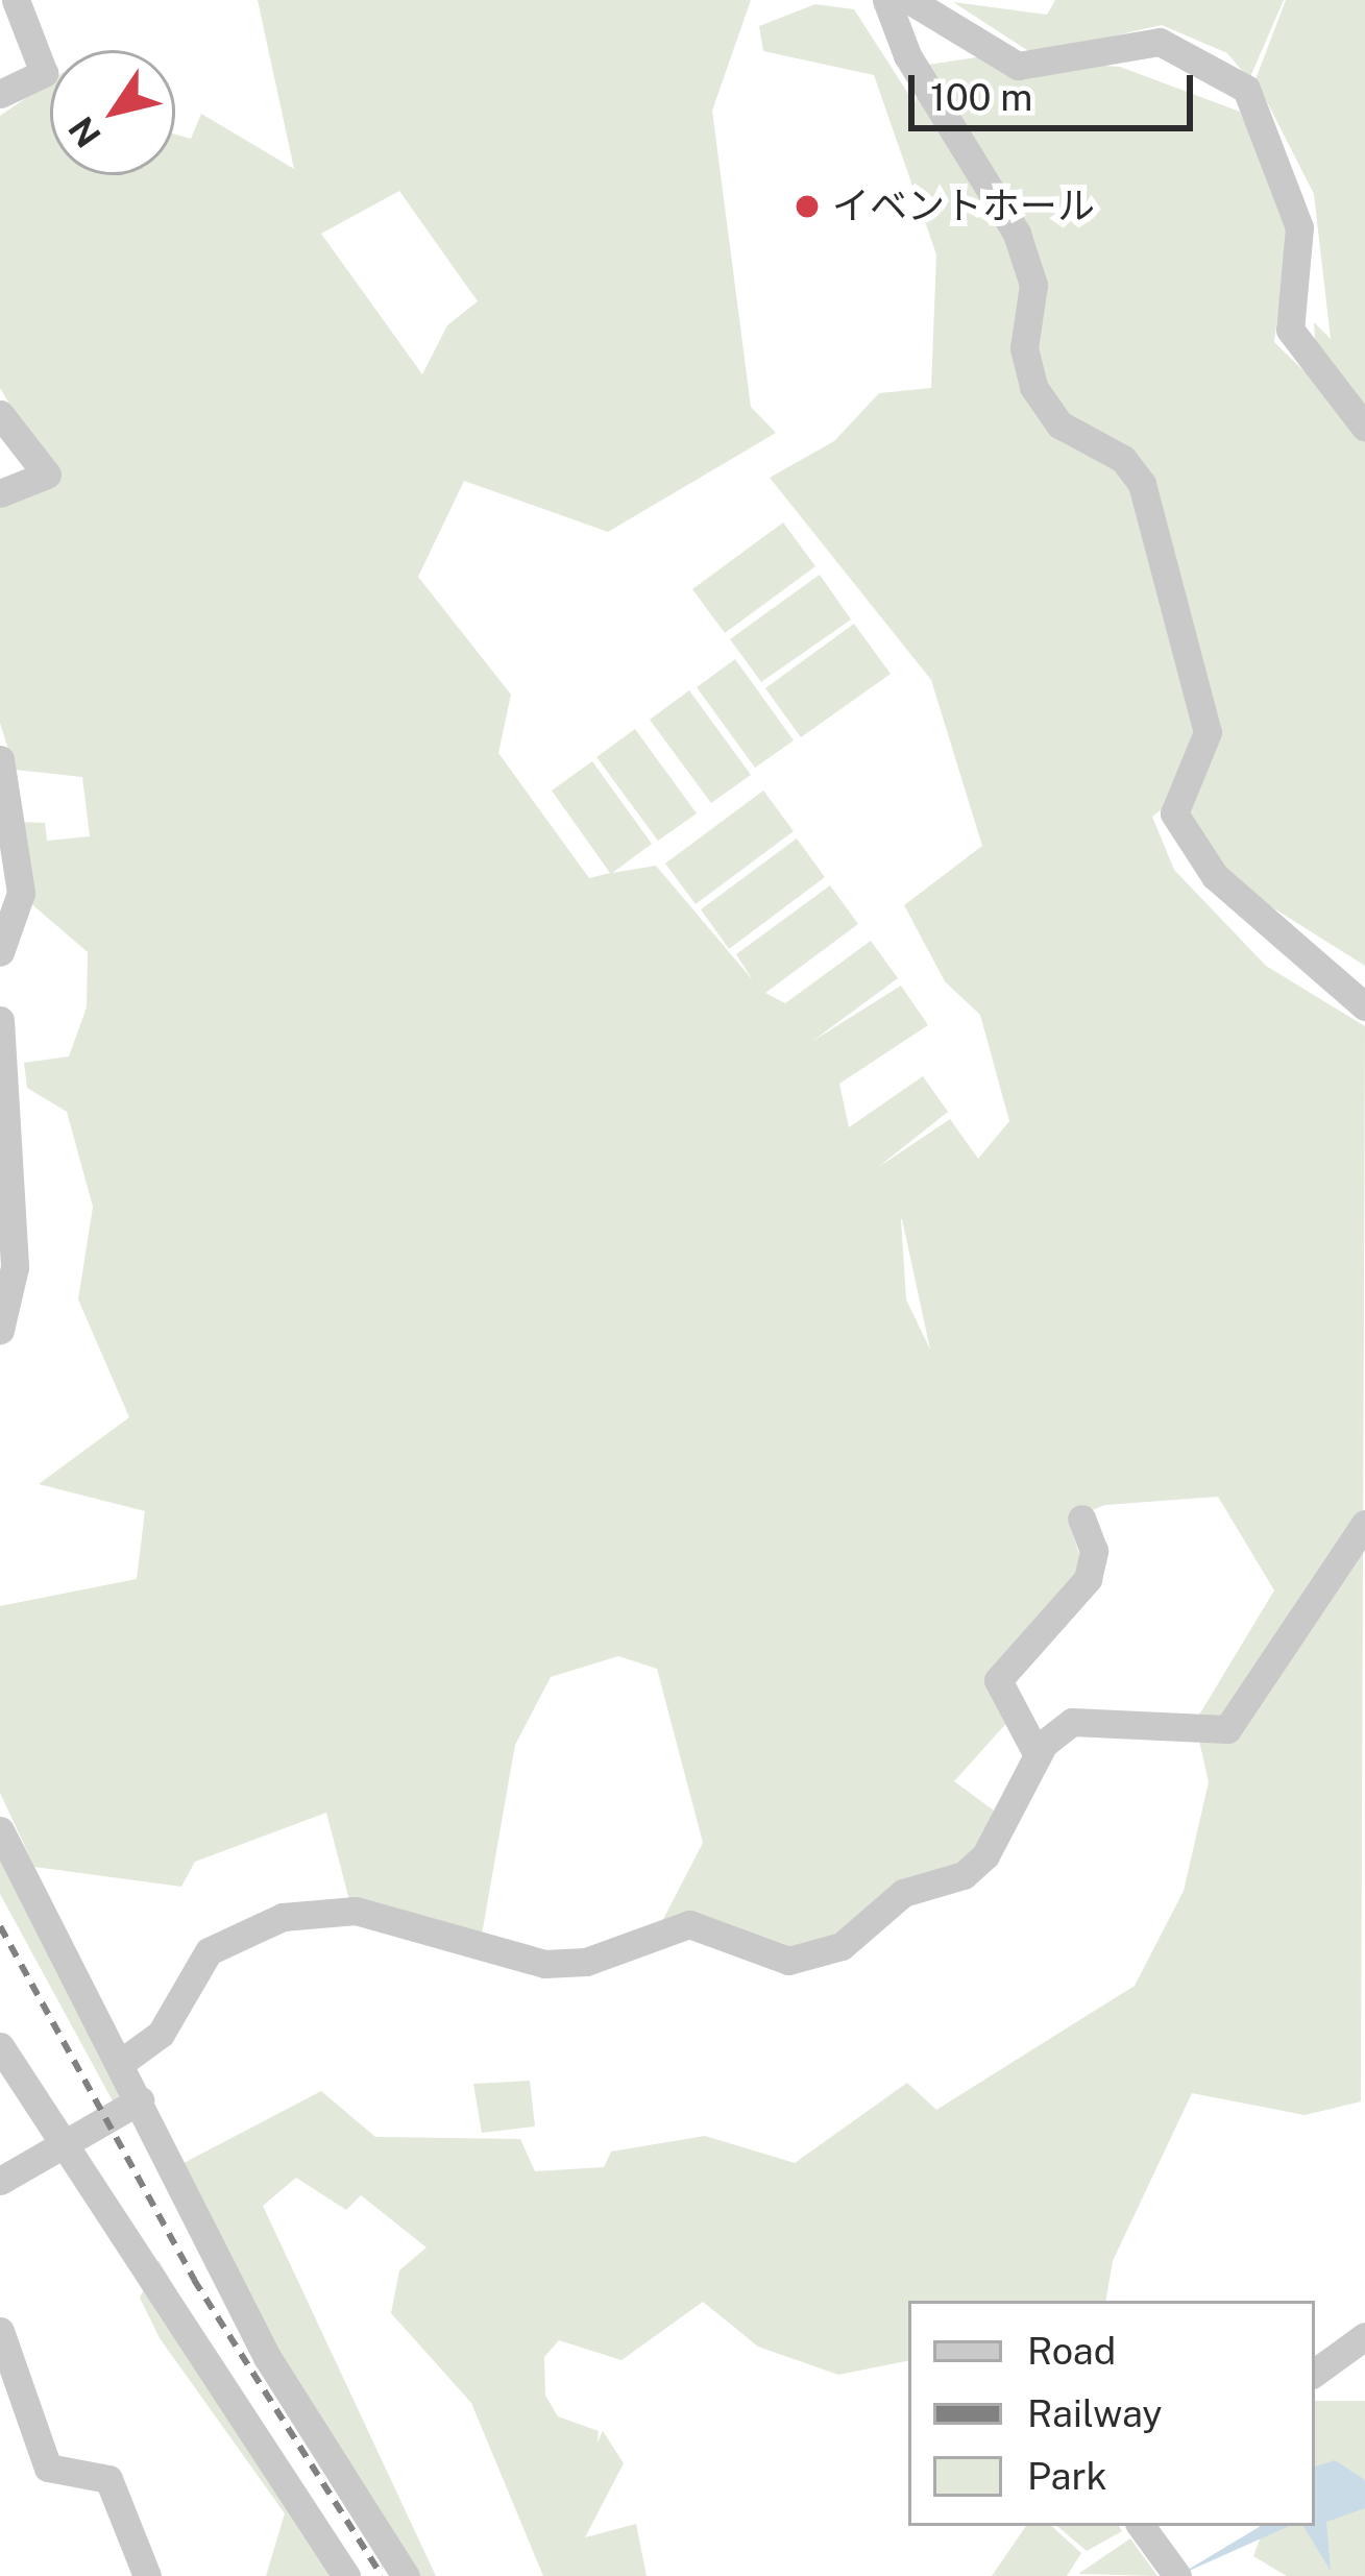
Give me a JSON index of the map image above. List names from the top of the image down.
{
  "places": ["イベントホール"],
  "legend": ["Road", "Railway", "Park"],
  "scale_bar": "100 m",
  "north": "bottom left"
}
